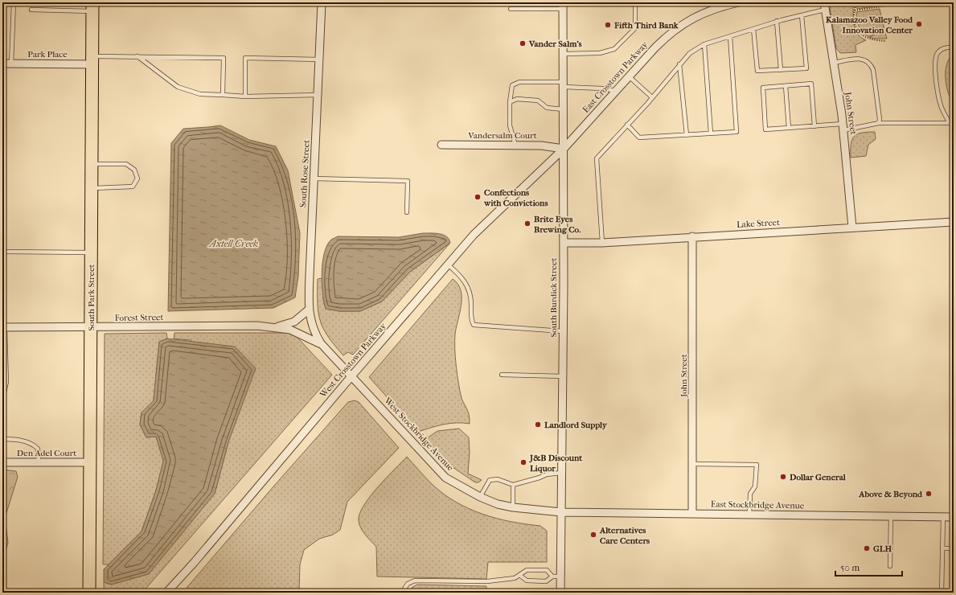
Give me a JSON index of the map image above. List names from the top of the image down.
{
  "streets": {
    "main road": ["South Park Street"],
    "street": [
      "Park Place",
      "East Crosstown Parkway",
      "John Street",
      "Vandersalm Court",
      "South Rose Street",
      "Lake Street",
      "South Burdick Street",
      "Forest Street",
      "West Crosstown Parkway",
      "West Stockbridge Avenue",
      "Den Adel Court",
      "East Stockbridge Avenue"
    ]
  },
  "crossings": [
    ["Park Place", "South Park Street"],
    ["East Crosstown Parkway", "Vandersalm Court"],
    ["East Crosstown Parkway", "South Burdick Street"],
    ["East Crosstown Parkway", "West Crosstown Parkway"],
    ["John Street", "Lake Street"],
    ["John Street", "East Stockbridge Avenue"],
    ["Vandersalm Court", "South Burdick Street"],
    ["Vandersalm Court", "West Crosstown Parkway"],
    ["South Rose Street", "Forest Street"],
    ["South Rose Street", "West Stockbridge Avenue"],
    ["Lake Street", "South Burdick Street"],
    ["South Park Street", "Forest Street"],
    ["South Park Street", "Den Adel Court"],
    ["South Burdick Street", "West Crosstown Parkway"],
    ["South Burdick Street", "West Stockbridge Avenue"],
    ["South Burdick Street", "East Stockbridge Avenue"],
    ["Forest Street", "West Stockbridge Avenue"],
    ["West Crosstown Parkway", "West Stockbridge Avenue"],
    ["West Stockbridge Avenue", "East Stockbridge Avenue"]
  ],
  "water": ["Axtell Creek"],
  "places": [
    "Kalamazoo Valley Food Innovation Center",
    "Fifth Third Bank",
    "Vander Salm's",
    "Confections with Convictions",
    "Brite Eyes Brewing Co.",
    "Landlord Supply",
    "J&B Discount Liquor",
    "Dollar General",
    "Above & Beyond",
    "Alternatives Care Centers",
    "GLH"
  ],
  "scale_bar": "50 m"
}
